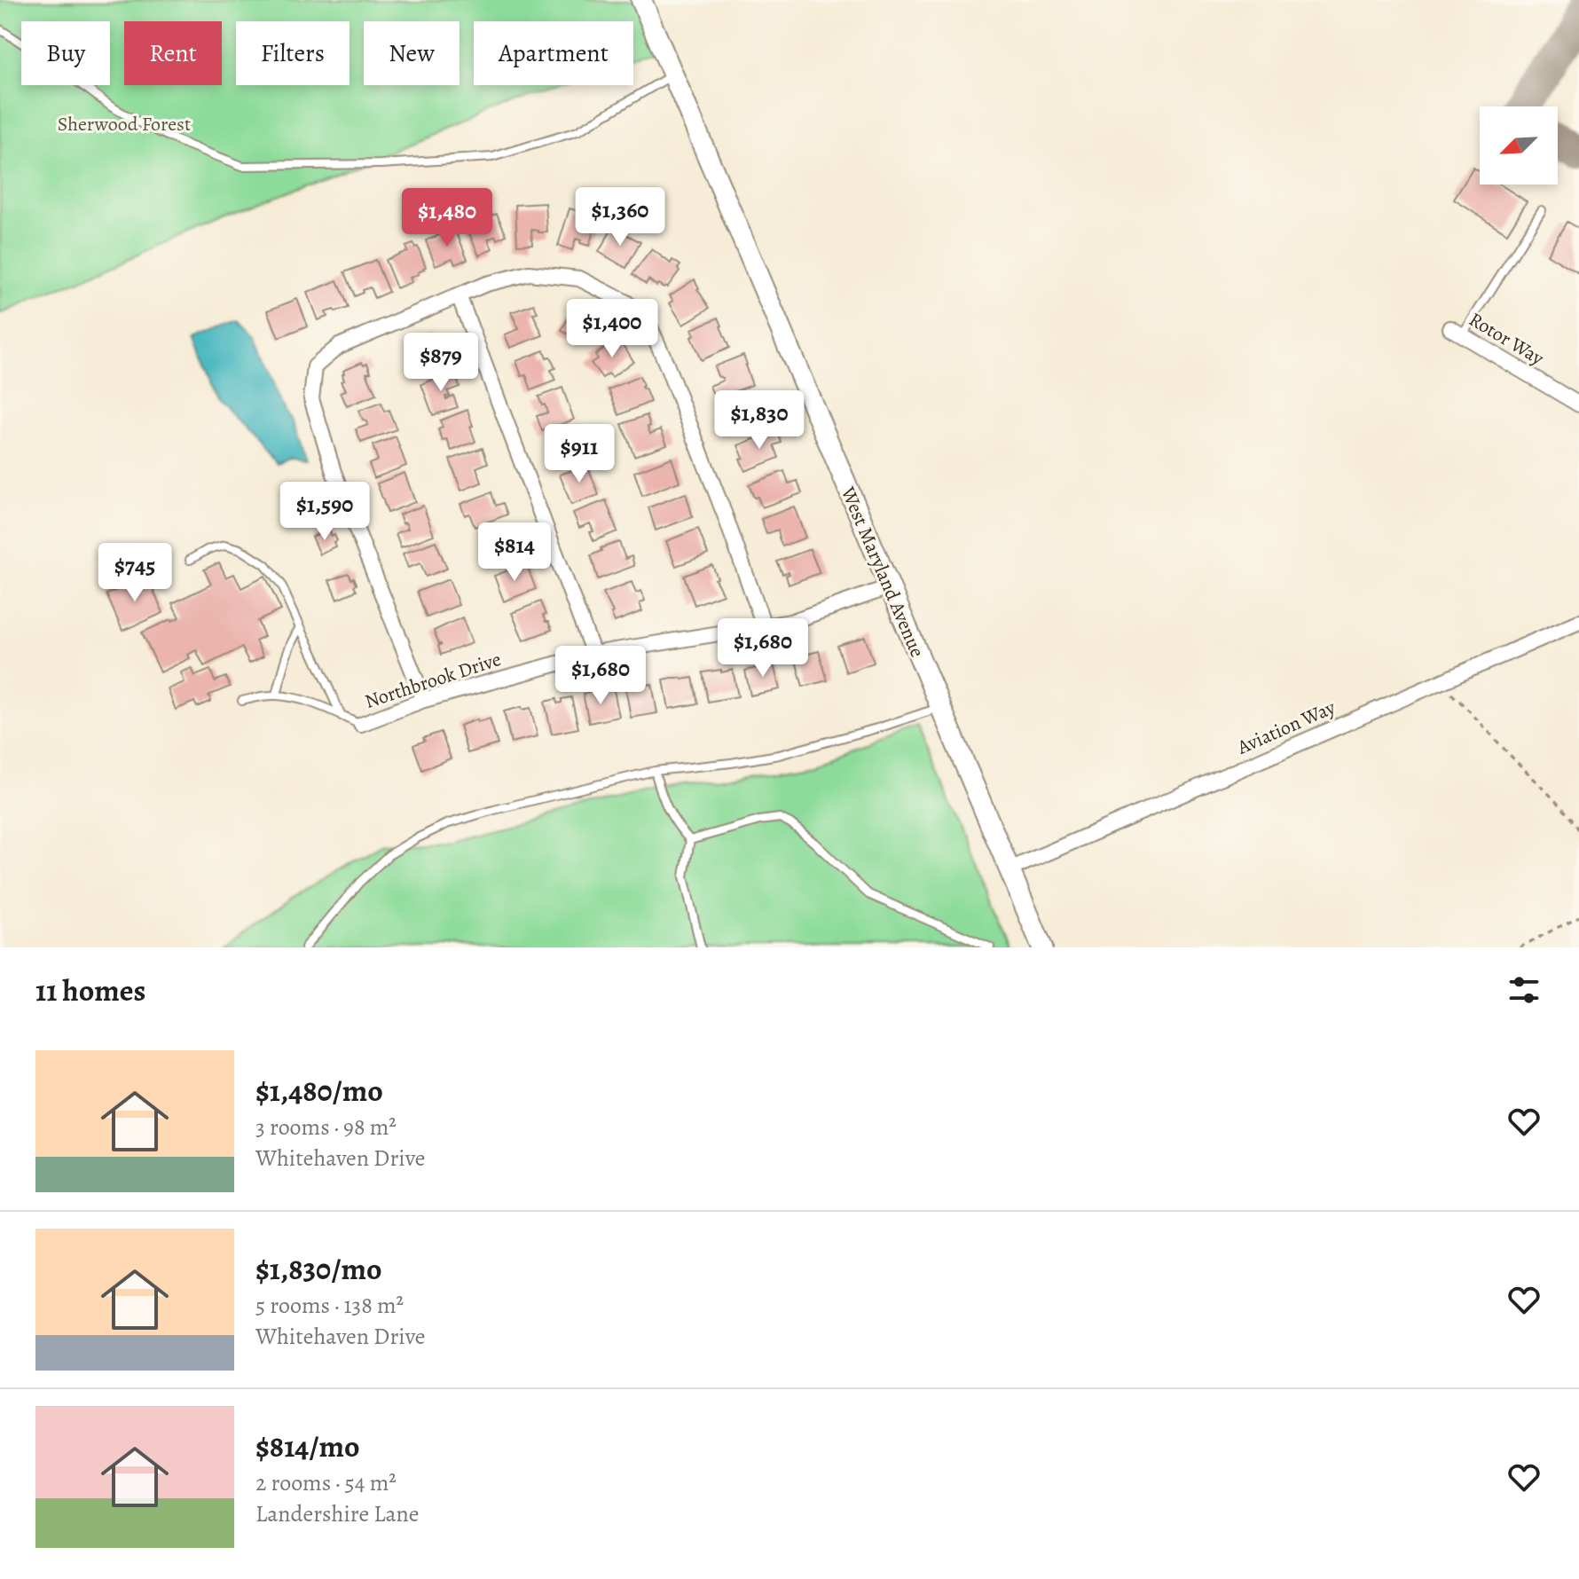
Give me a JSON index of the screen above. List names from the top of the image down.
{
  "streets": {
    "street": [
      "Rotor Way",
      "West Maryland Avenue",
      "Northbrook Drive",
      "Aviation Way"
    ]
  },
  "crossings": [
    ["West Maryland Avenue", "Northbrook Drive"],
    ["West Maryland Avenue", "Aviation Way"]
  ],
  "parks": ["Sherwood Forest"],
  "north": "bottom left",
  "page": {
    "chip": [
      "Buy",
      "Rent",
      "Filters",
      "New",
      "Apartment"
    ],
    "price": [
      "$1,360",
      "$1,480",
      "$1,400",
      "$879",
      "$1,830",
      "$911",
      "$1,590",
      "$814",
      "$745",
      "$1,680",
      "$1,680"
    ],
    "heading": "11 homes",
    "list": [
      {
        "name": "$1,480/mo",
        "note": "3 rooms · 98 m² · Whitehaven Drive"
      },
      {
        "name": "$1,830/mo",
        "note": "5 rooms · 138 m² · Whitehaven Drive"
      },
      {
        "name": "$814/mo",
        "note": "2 rooms · 54 m² · Landershire Lane"
      }
    ]
  }
}
